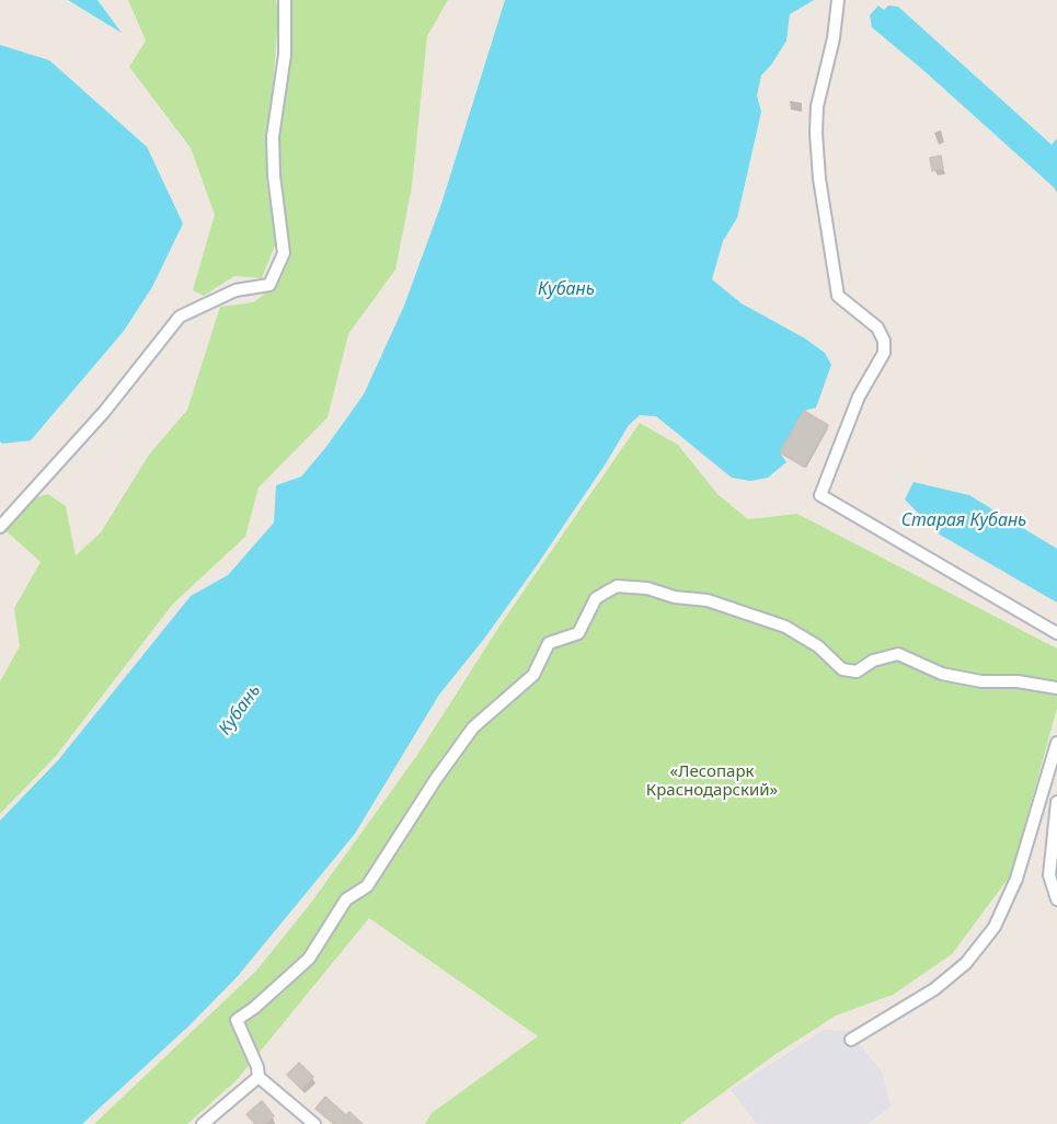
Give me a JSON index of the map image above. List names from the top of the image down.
{
  "water": ["Кубань", "Старая Кубань"],
  "parks": ["«Лесопарк Краснодарский»"]
}
